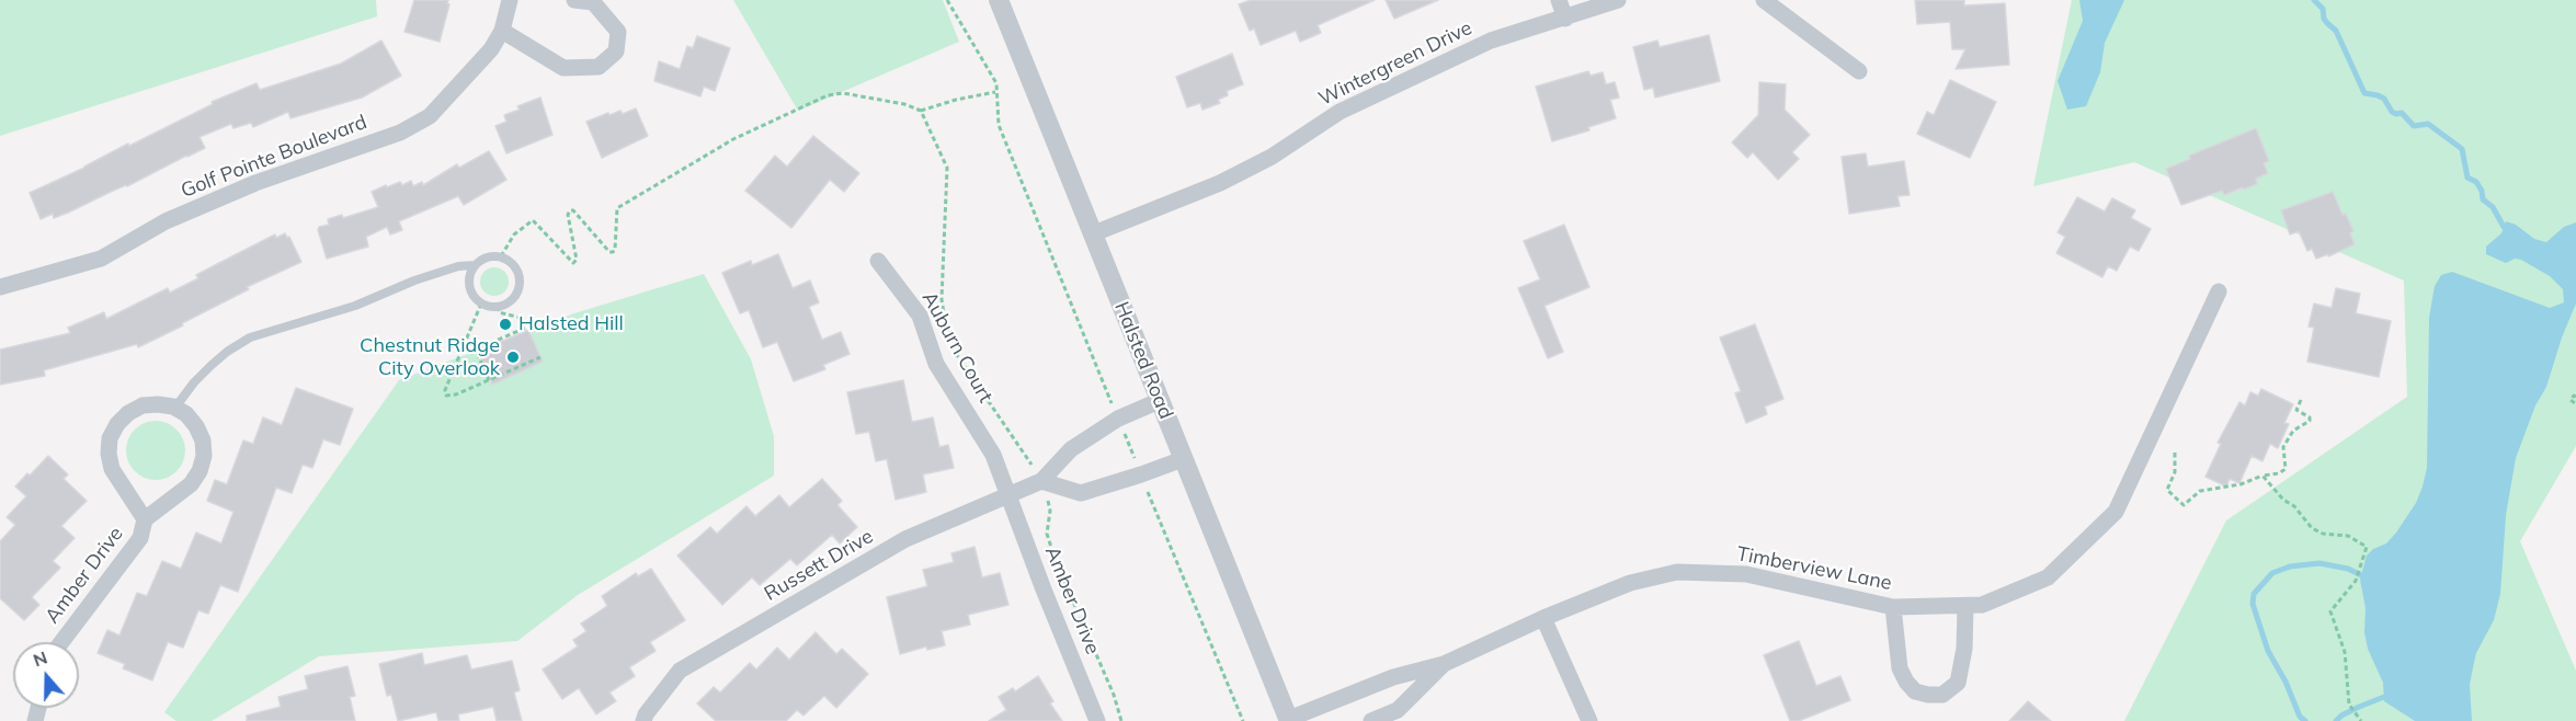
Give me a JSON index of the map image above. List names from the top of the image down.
{
  "streets": {
    "street": [
      "Wintergreen Drive",
      "Golf Pointe Boulevard",
      "Auburn Court",
      "Halsted Road",
      "Russett Drive",
      "Timberview Lane",
      "Amber Drive"
    ]
  },
  "crossings": [
    ["Wintergreen Drive", "Halsted Road"],
    ["Auburn Court", "Russett Drive"],
    ["Auburn Court", "Amber Drive"],
    ["Halsted Road", "Russett Drive"],
    ["Halsted Road", "Timberview Lane"],
    ["Russett Drive", "Amber Drive"]
  ],
  "places": ["Halsted Hill", "Chestnut Ridge City Overlook"],
  "north": "top"
}
